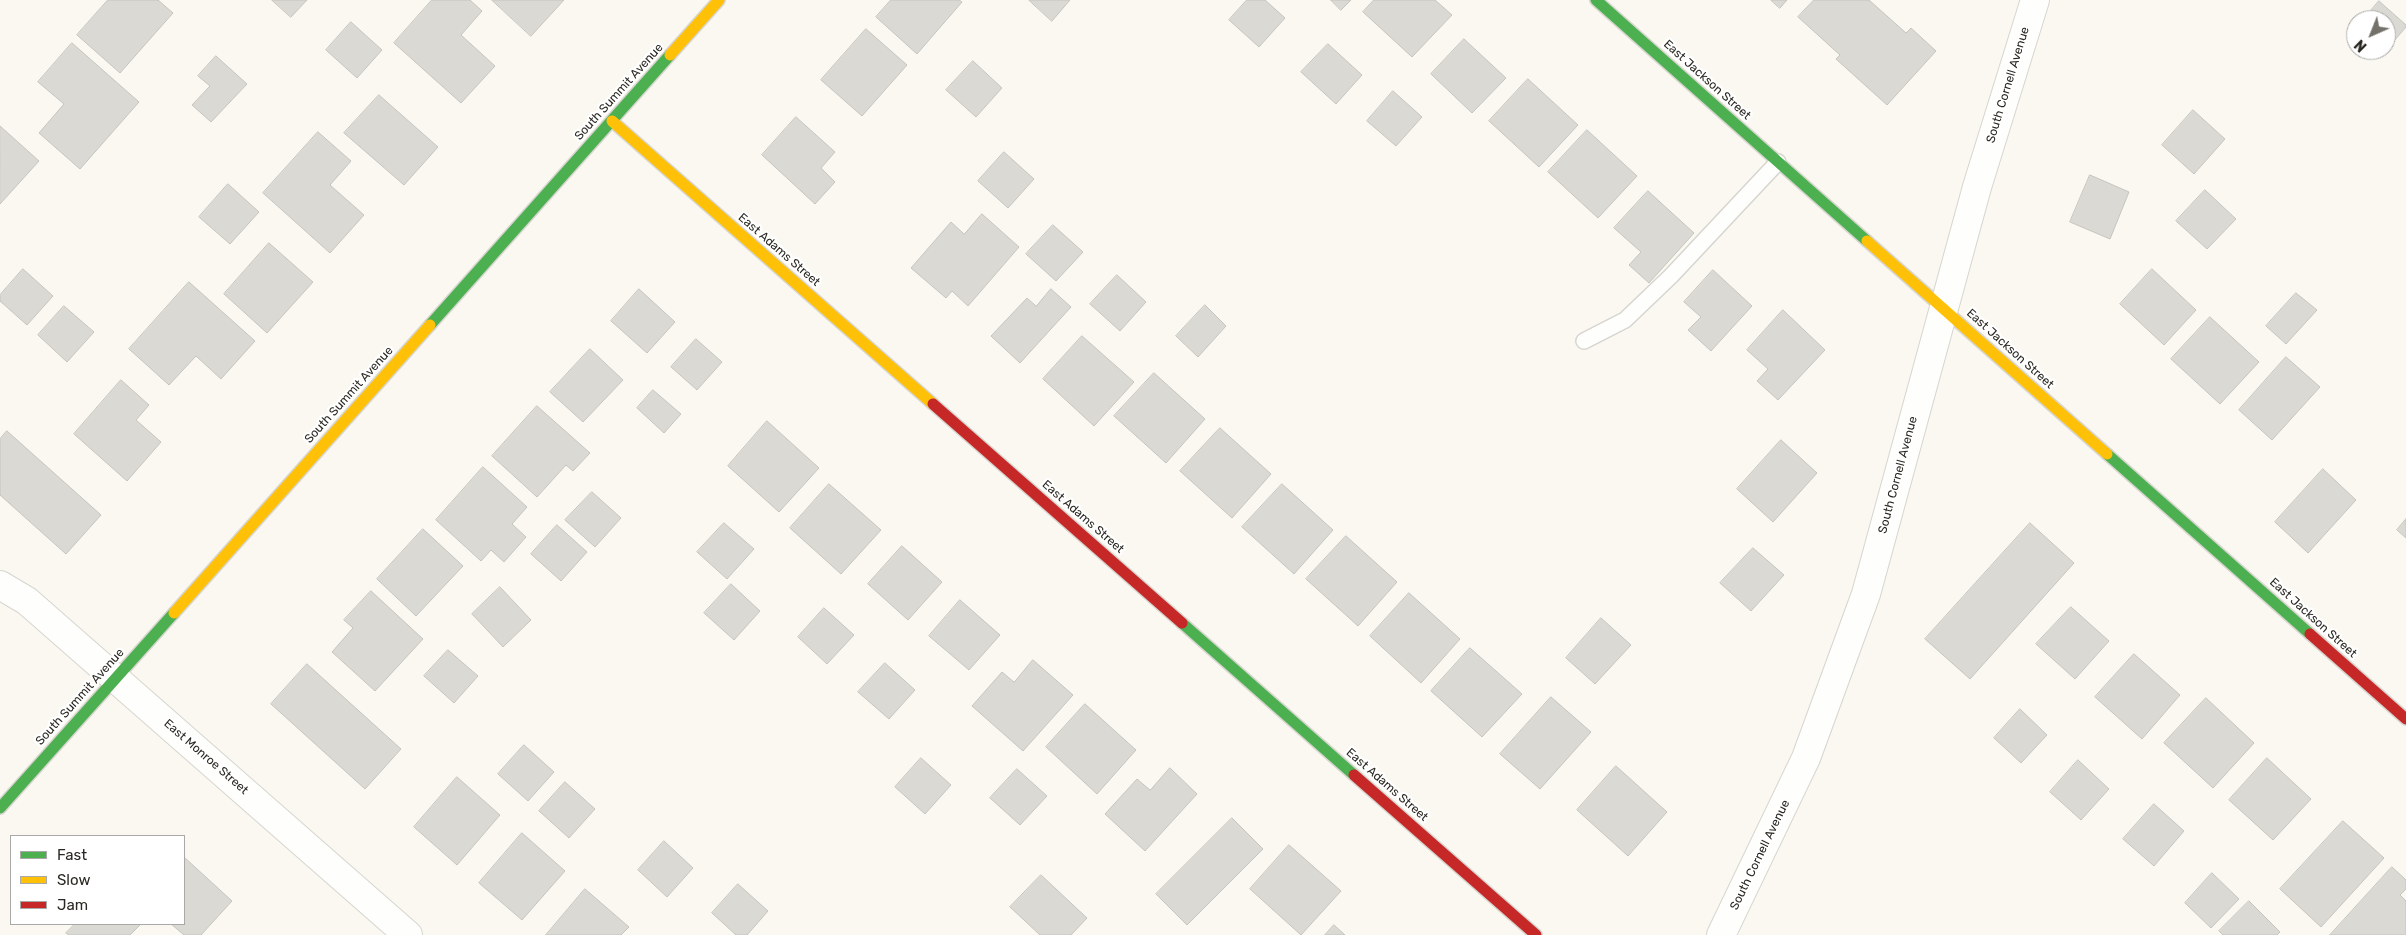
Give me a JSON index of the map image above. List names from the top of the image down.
{
  "streets": {
    "street": [
      "East Jackson Street",
      "South Cornell Avenue",
      "South Summit Avenue",
      "East Adams Street",
      "East Monroe Street"
    ]
  },
  "crossings": [
    ["East Jackson Street", "South Cornell Avenue"],
    ["South Summit Avenue", "East Adams Street"],
    ["South Summit Avenue", "East Monroe Street"]
  ],
  "legend": ["Fast", "Slow", "Jam"],
  "north": "bottom left"
}
